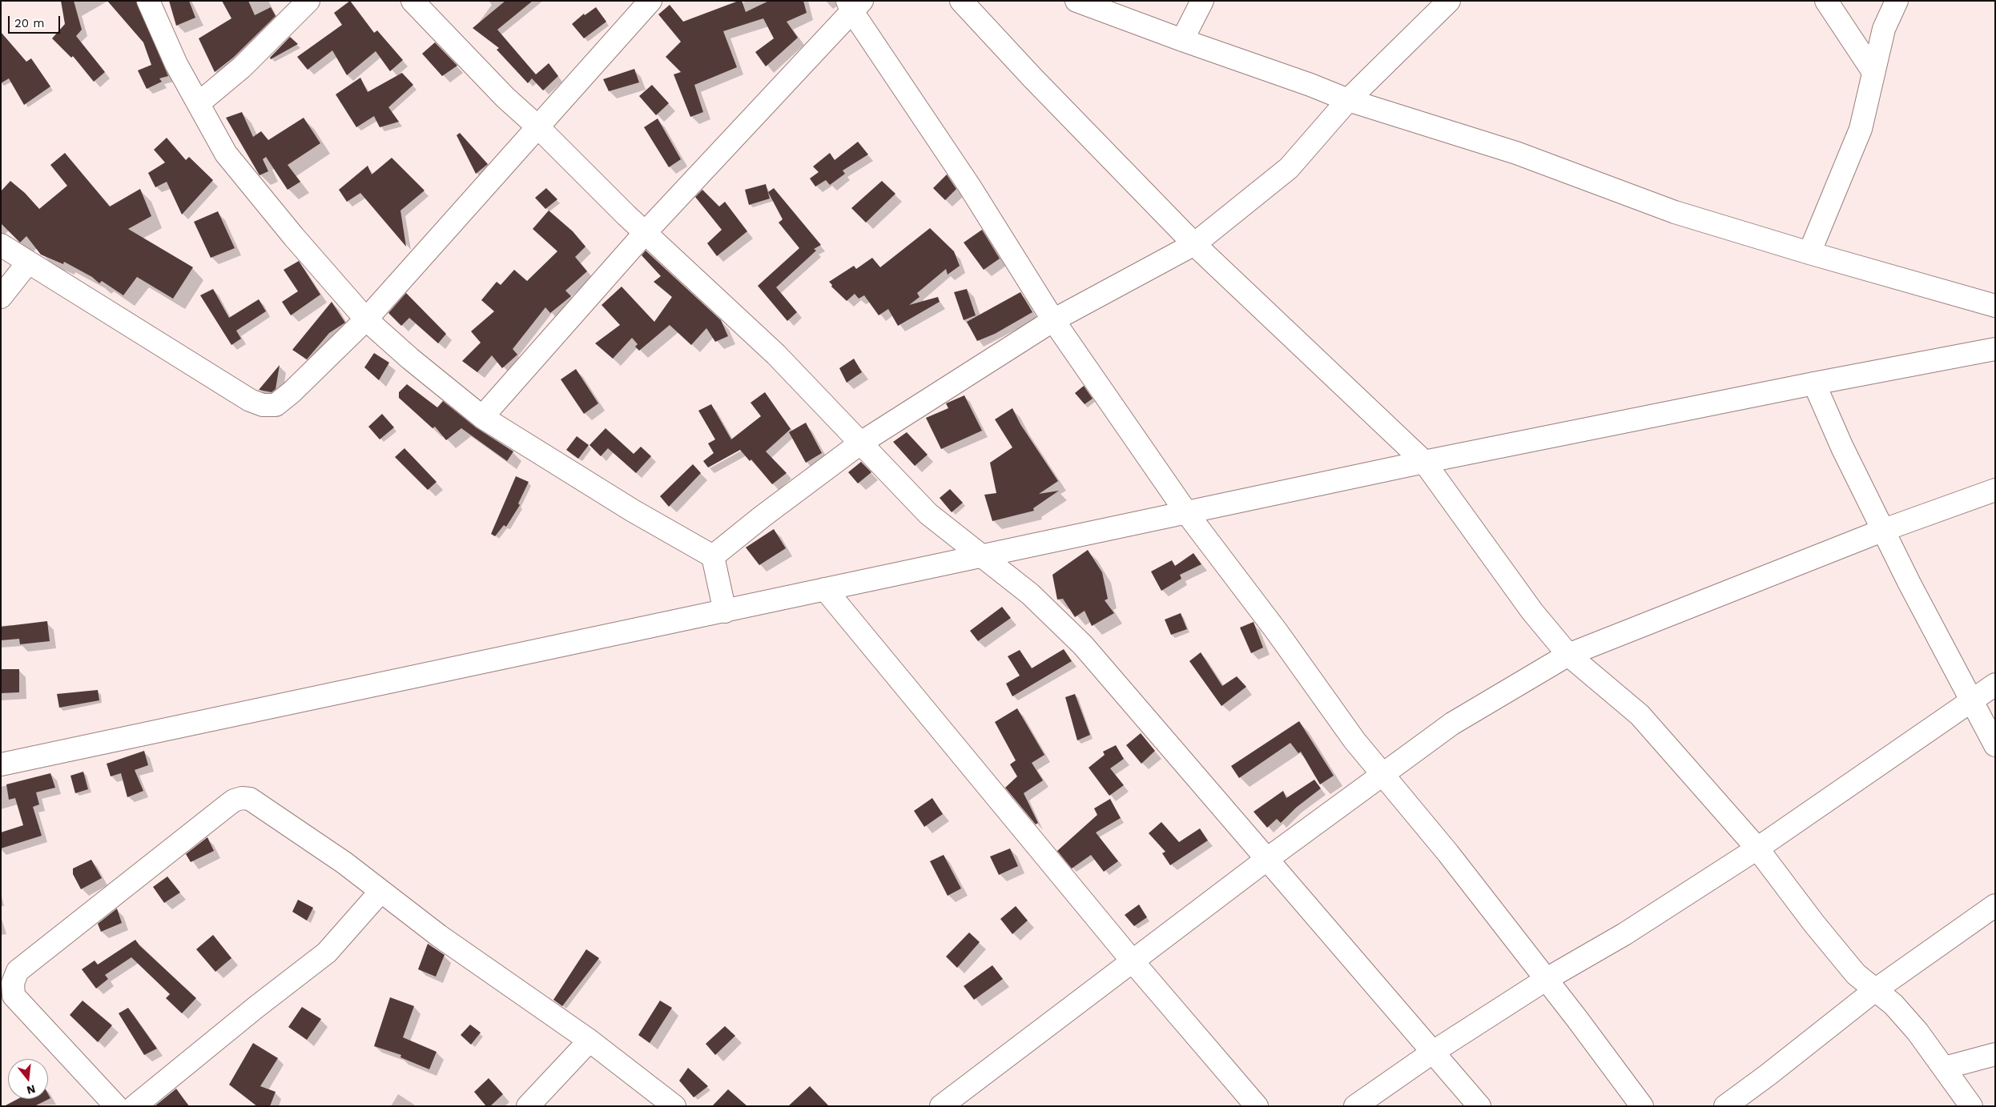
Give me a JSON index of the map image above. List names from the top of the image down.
{
  "scale_bar": "20 m",
  "north": "bottom"
}
